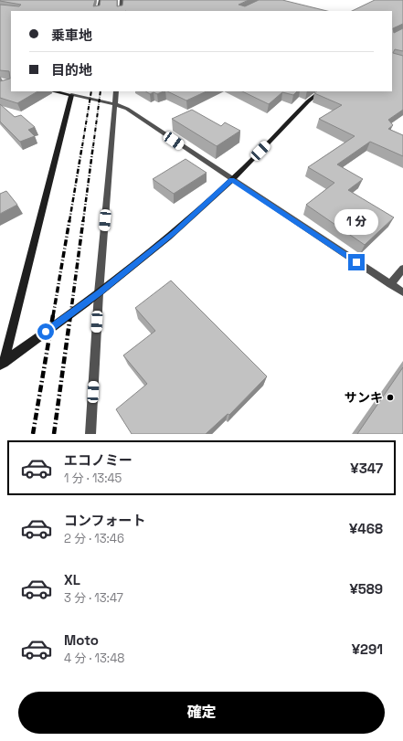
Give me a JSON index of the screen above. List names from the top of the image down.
{
  "places": ["サンキ"],
  "page": {
    "banner": ["乗車地", "目的地"],
    "bubble": "1 分",
    "list": [
      {
        "name": "エコノミー",
        "note": "1 分 · 13:45",
        "value": "¥347"
      },
      {
        "name": "コンフォート",
        "note": "2 分 · 13:46",
        "value": "¥468"
      },
      {
        "name": "XL",
        "note": "3 分 · 13:47",
        "value": "¥589"
      },
      {
        "name": "Moto",
        "note": "4 分 · 13:48",
        "value": "¥291"
      }
    ],
    "buttons": "確定"
  }
}
